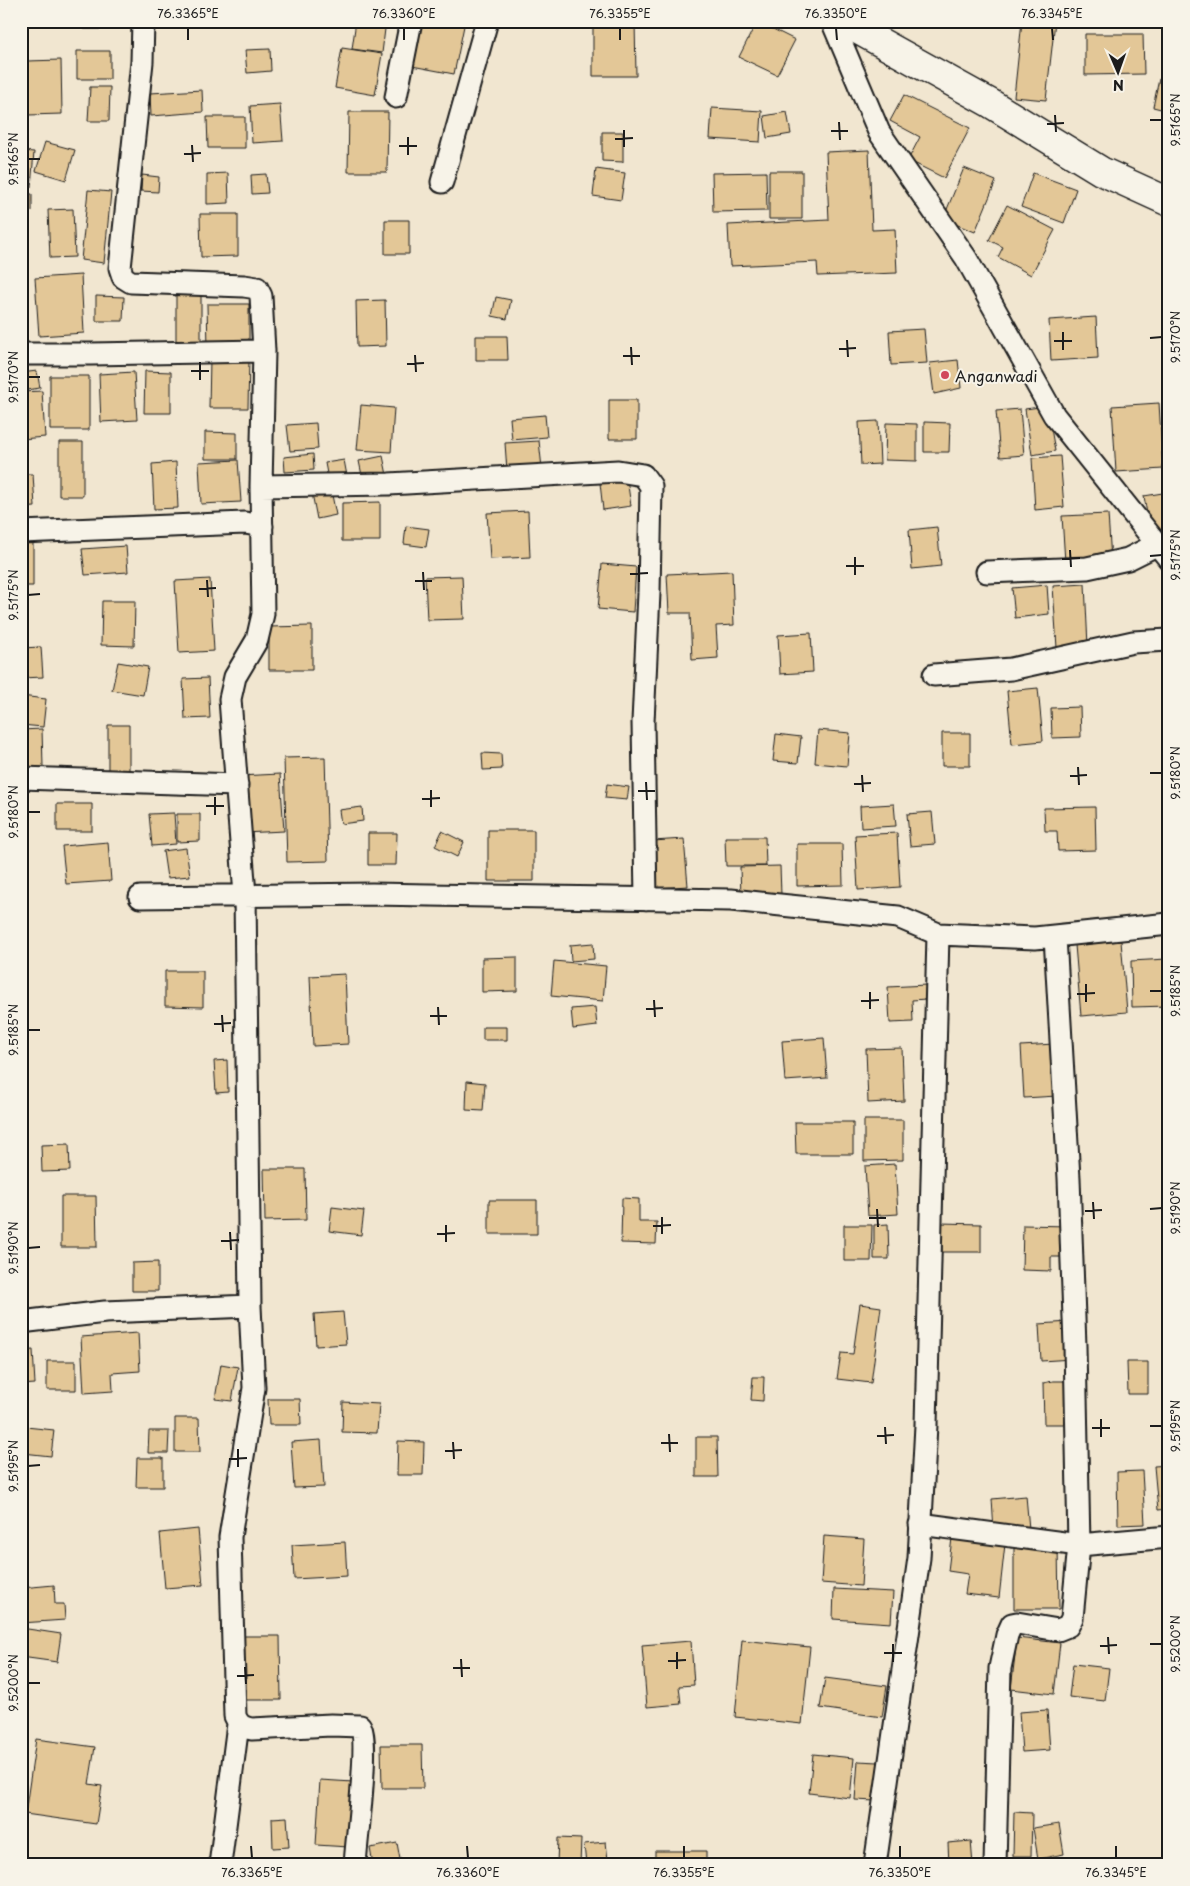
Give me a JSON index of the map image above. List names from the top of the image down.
{
  "places": ["Anganwadi"],
  "north": "bottom",
  "coordinates": [
    "76.3365°E",
    "76.3360°E",
    "76.3355°E",
    "76.3350°E",
    "76.3345°E",
    "9.5165°N",
    "9.5170°N",
    "9.5175°N",
    "9.5180°N",
    "9.5185°N",
    "9.5190°N",
    "9.5195°N",
    "9.5200°N"
  ]
}
